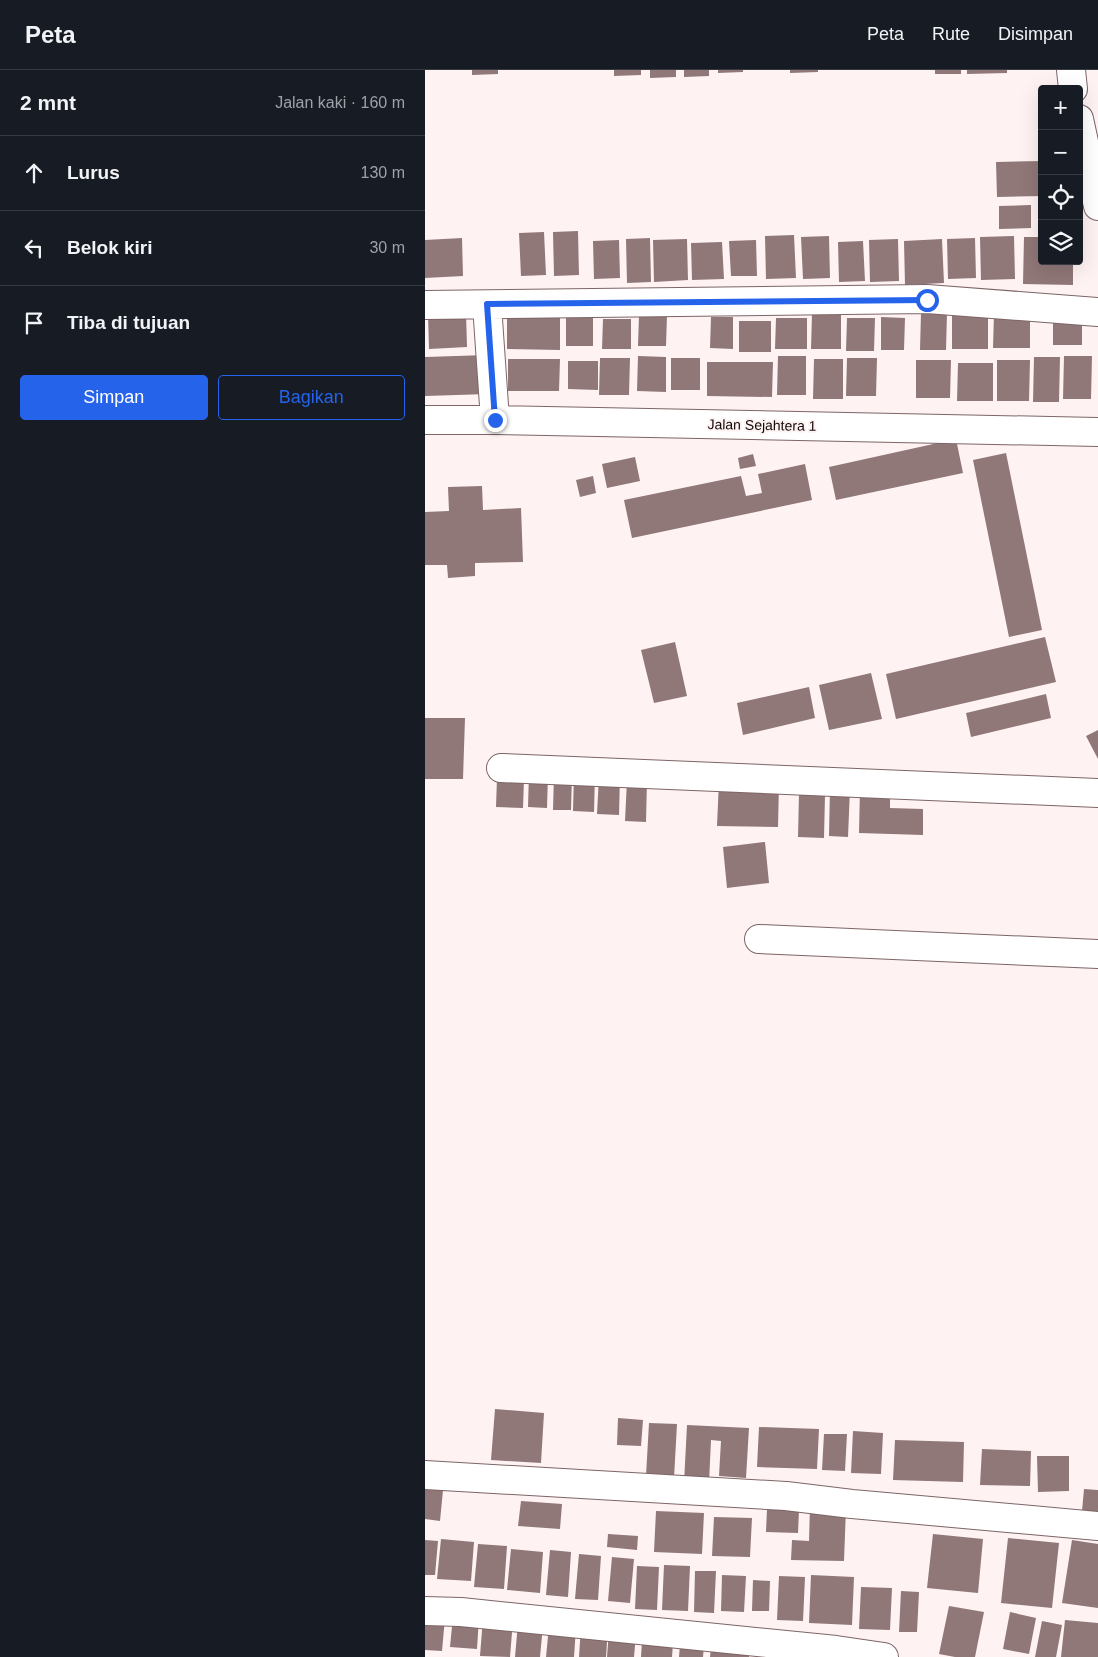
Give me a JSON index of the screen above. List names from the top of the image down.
{
  "streets": {
    "street": ["Jalan Sejahtera 1"]
  },
  "page": {
    "header": "Peta",
    "nav": ["Peta", "Rute", "Disimpan"],
    "heading": ["2 mnt", "Jalan kaki · 160 m"],
    "map_buttons": ["+", "−"],
    "list": [
      ["Lurus", "130 m"],
      ["Belok kiri", "30 m"],
      "Tiba di tujuan"
    ],
    "buttons": ["Simpan", "Bagikan"]
  }
}
